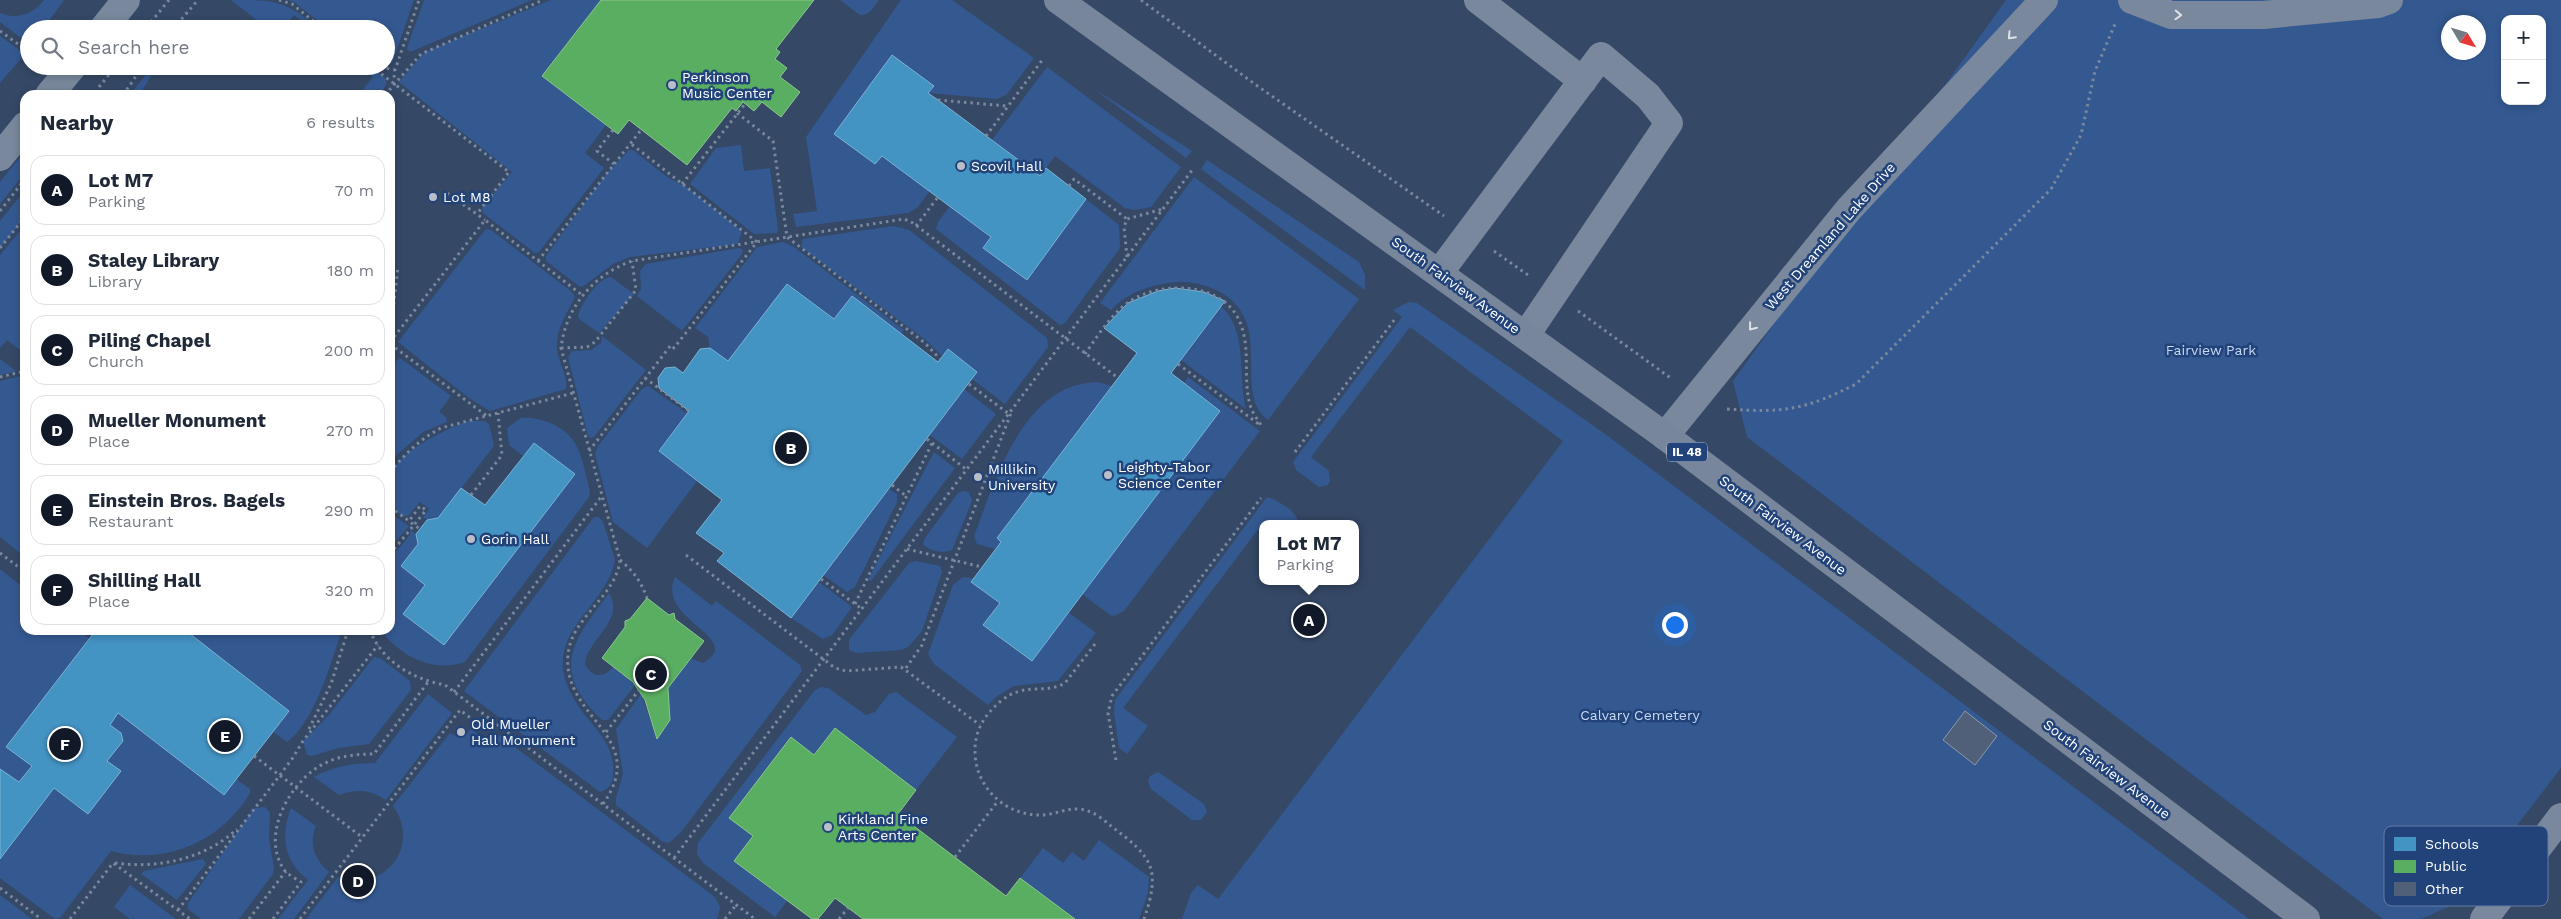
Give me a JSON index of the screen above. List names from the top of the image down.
{
  "streets": {
    "main road": ["South Fairview Avenue", "IL 48"],
    "street": ["West Dreamland Lake Drive"]
  },
  "crossings": [
    ["West Dreamland Lake Drive", "South Fairview Avenue"]
  ],
  "one_way": ["West Dreamland Lake Drive"],
  "parks": ["Fairview Park", "Calvary Cemetery"],
  "places": [
    "Perkinson Music Center",
    "Scovil Hall",
    "Lot M8",
    "Leighty-Tabor Science Center",
    "Millikin University",
    "Gorin Hall",
    "Old Mueller Hall Monument",
    "Kirkland Fine Arts Center"
  ],
  "legend": ["Schools", "Public", "Other"],
  "north": "bottom right",
  "page": {
    "map_buttons": ["+", "−"],
    "search": "Search here",
    "heading": ["Nearby", "6 results"],
    "list": [
      {
        "mark": "A",
        "name": "Lot M7",
        "note": "Parking",
        "value": "70 m"
      },
      {
        "mark": "B",
        "name": "Staley Library",
        "note": "Library",
        "value": "180 m"
      },
      {
        "mark": "C",
        "name": "Piling Chapel",
        "note": "Church",
        "value": "200 m"
      },
      {
        "mark": "D",
        "name": "Mueller Monument",
        "note": "Place",
        "value": "270 m"
      },
      {
        "mark": "E",
        "name": "Einstein Bros. Bagels",
        "note": "Restaurant",
        "value": "290 m"
      },
      {
        "mark": "F",
        "name": "Shilling Hall",
        "note": "Place",
        "value": "320 m"
      }
    ],
    "pins": [
      "B",
      "A",
      "C",
      "E",
      "F",
      "D"
    ],
    "popup": ["Lot M7", "Parking"]
  }
}
